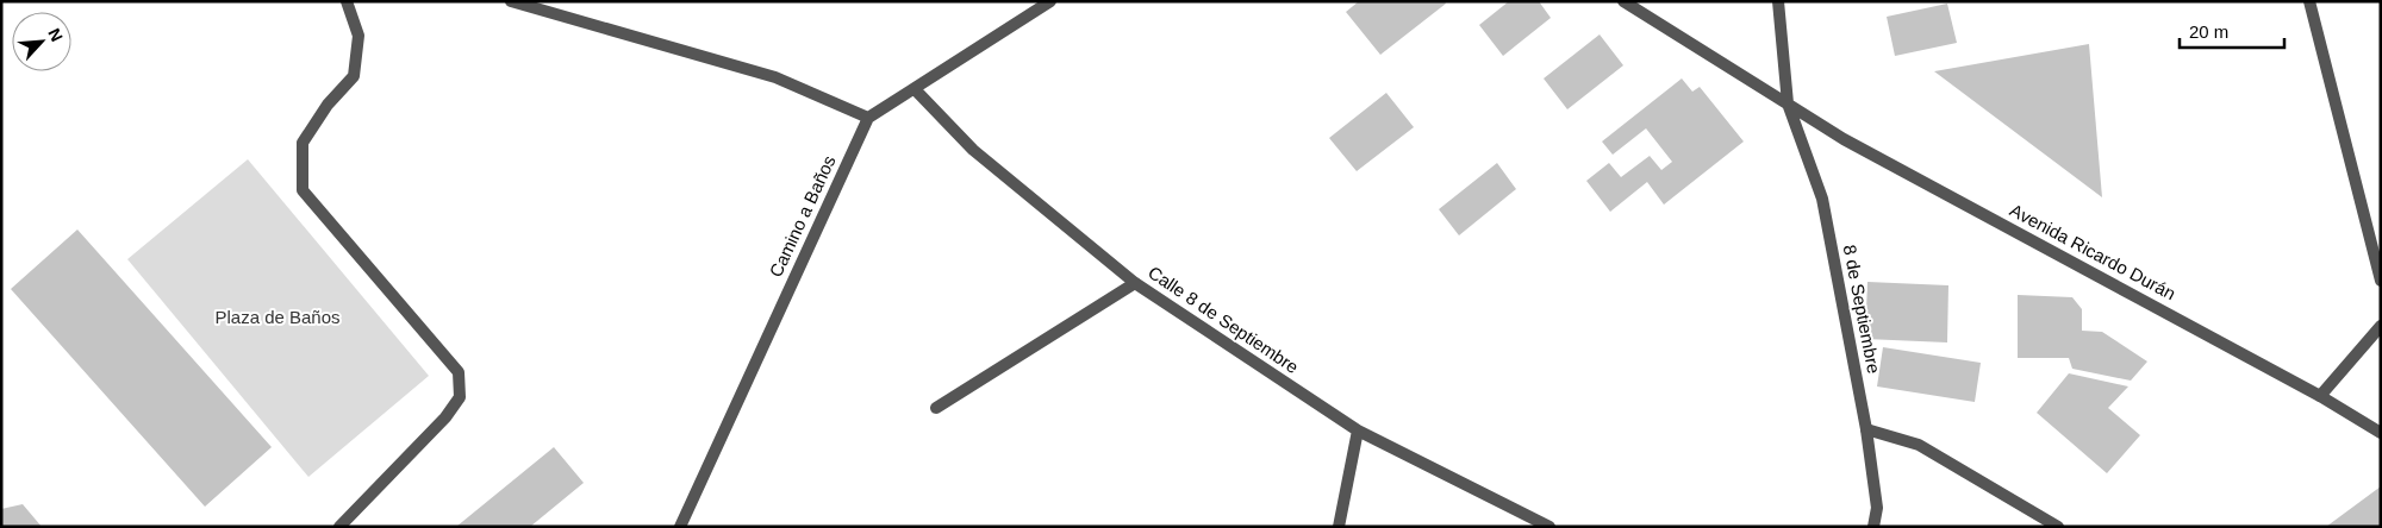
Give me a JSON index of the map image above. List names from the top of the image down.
{
  "streets": {
    "street": [
      "Camino a Baños",
      "Avenida Ricardo Durán",
      "8 de Septiembre",
      "Calle 8 de Septiembre"
    ]
  },
  "crossings": [
    ["Avenida Ricardo Durán", "8 de Septiembre"]
  ],
  "parks": ["Plaza de Baños"],
  "scale_bar": "20 m",
  "north": "top right"
}
